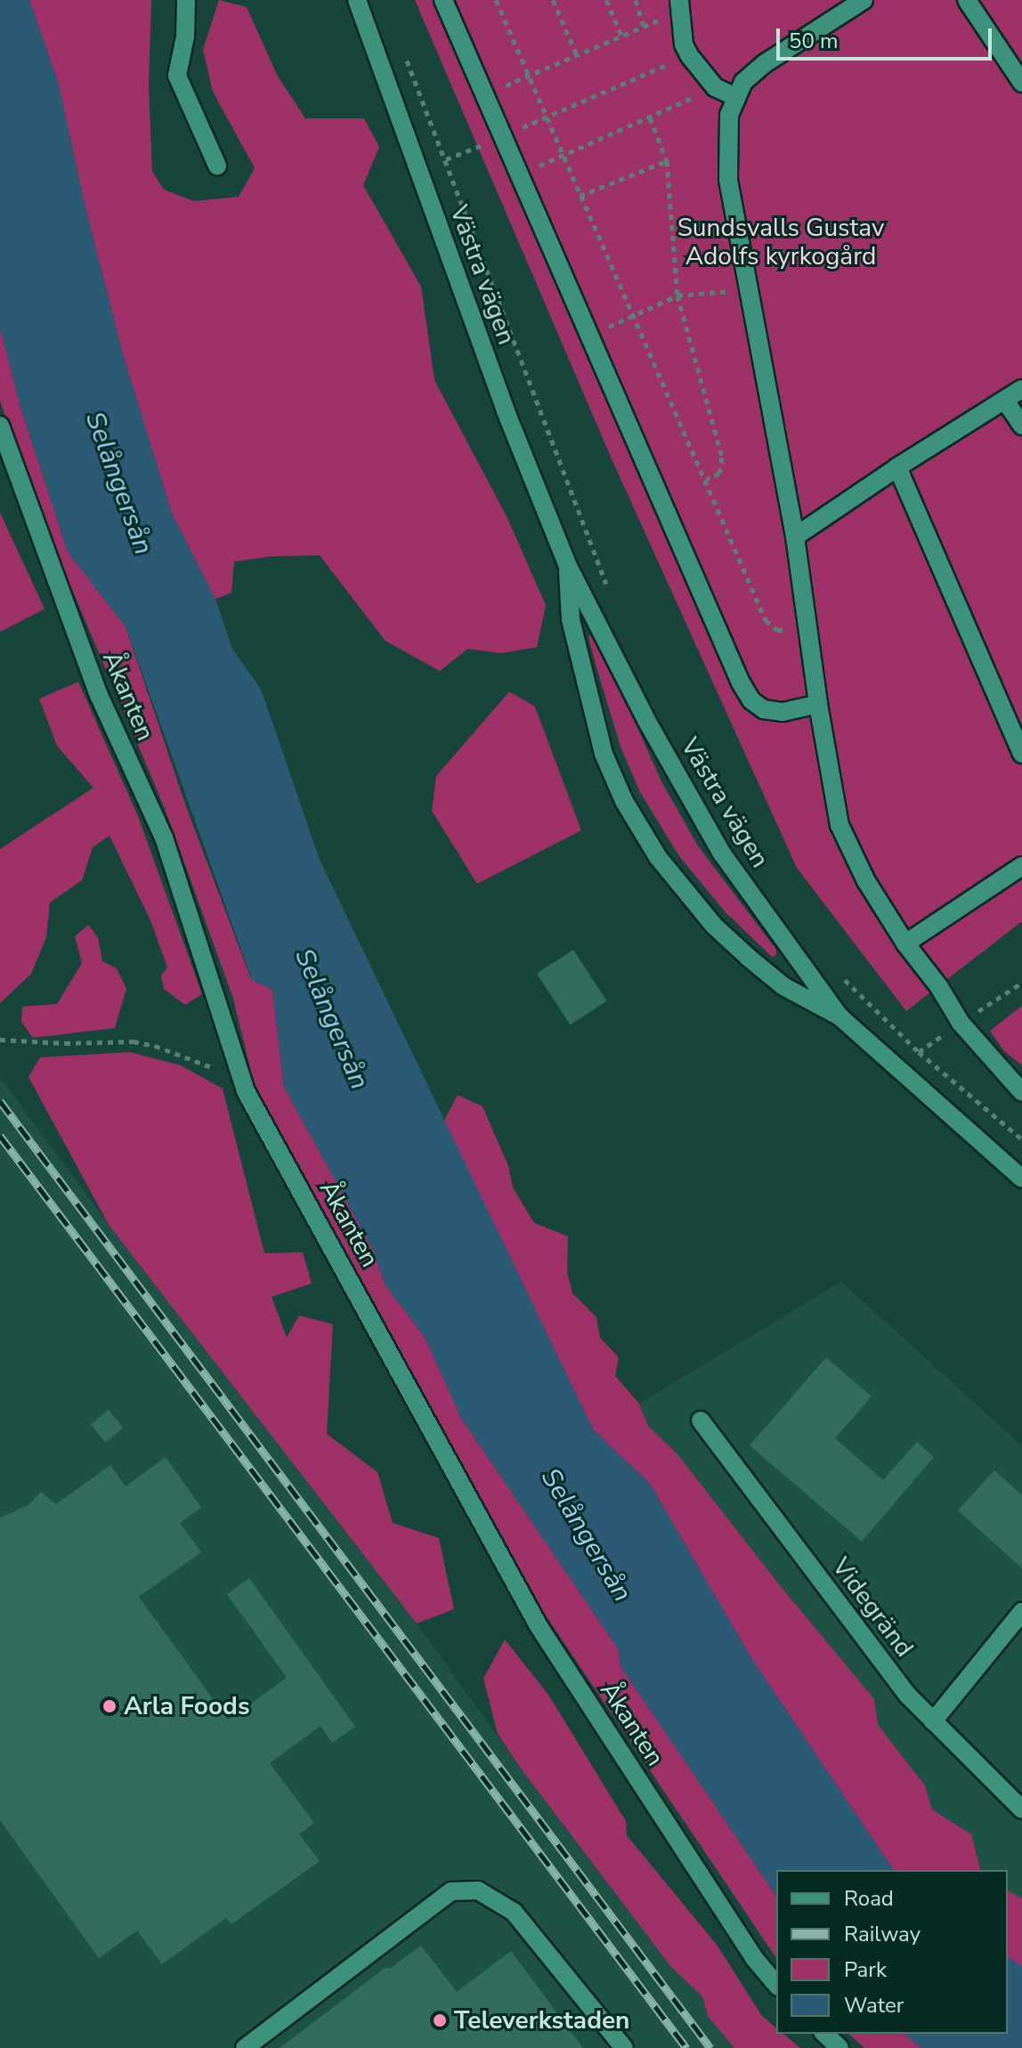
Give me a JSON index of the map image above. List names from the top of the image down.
{
  "streets": {
    "street": ["Västra vägen", "Åkanten", "Videgränd"]
  },
  "water": ["Selångersån"],
  "parks": ["Sundsvalls Gustav Adolfs kyrkogård"],
  "places": ["Arla Foods", "Televerkstaden"],
  "legend": [
    "Road",
    "Railway",
    "Park",
    "Water"
  ],
  "scale_bar": "50 m"
}
